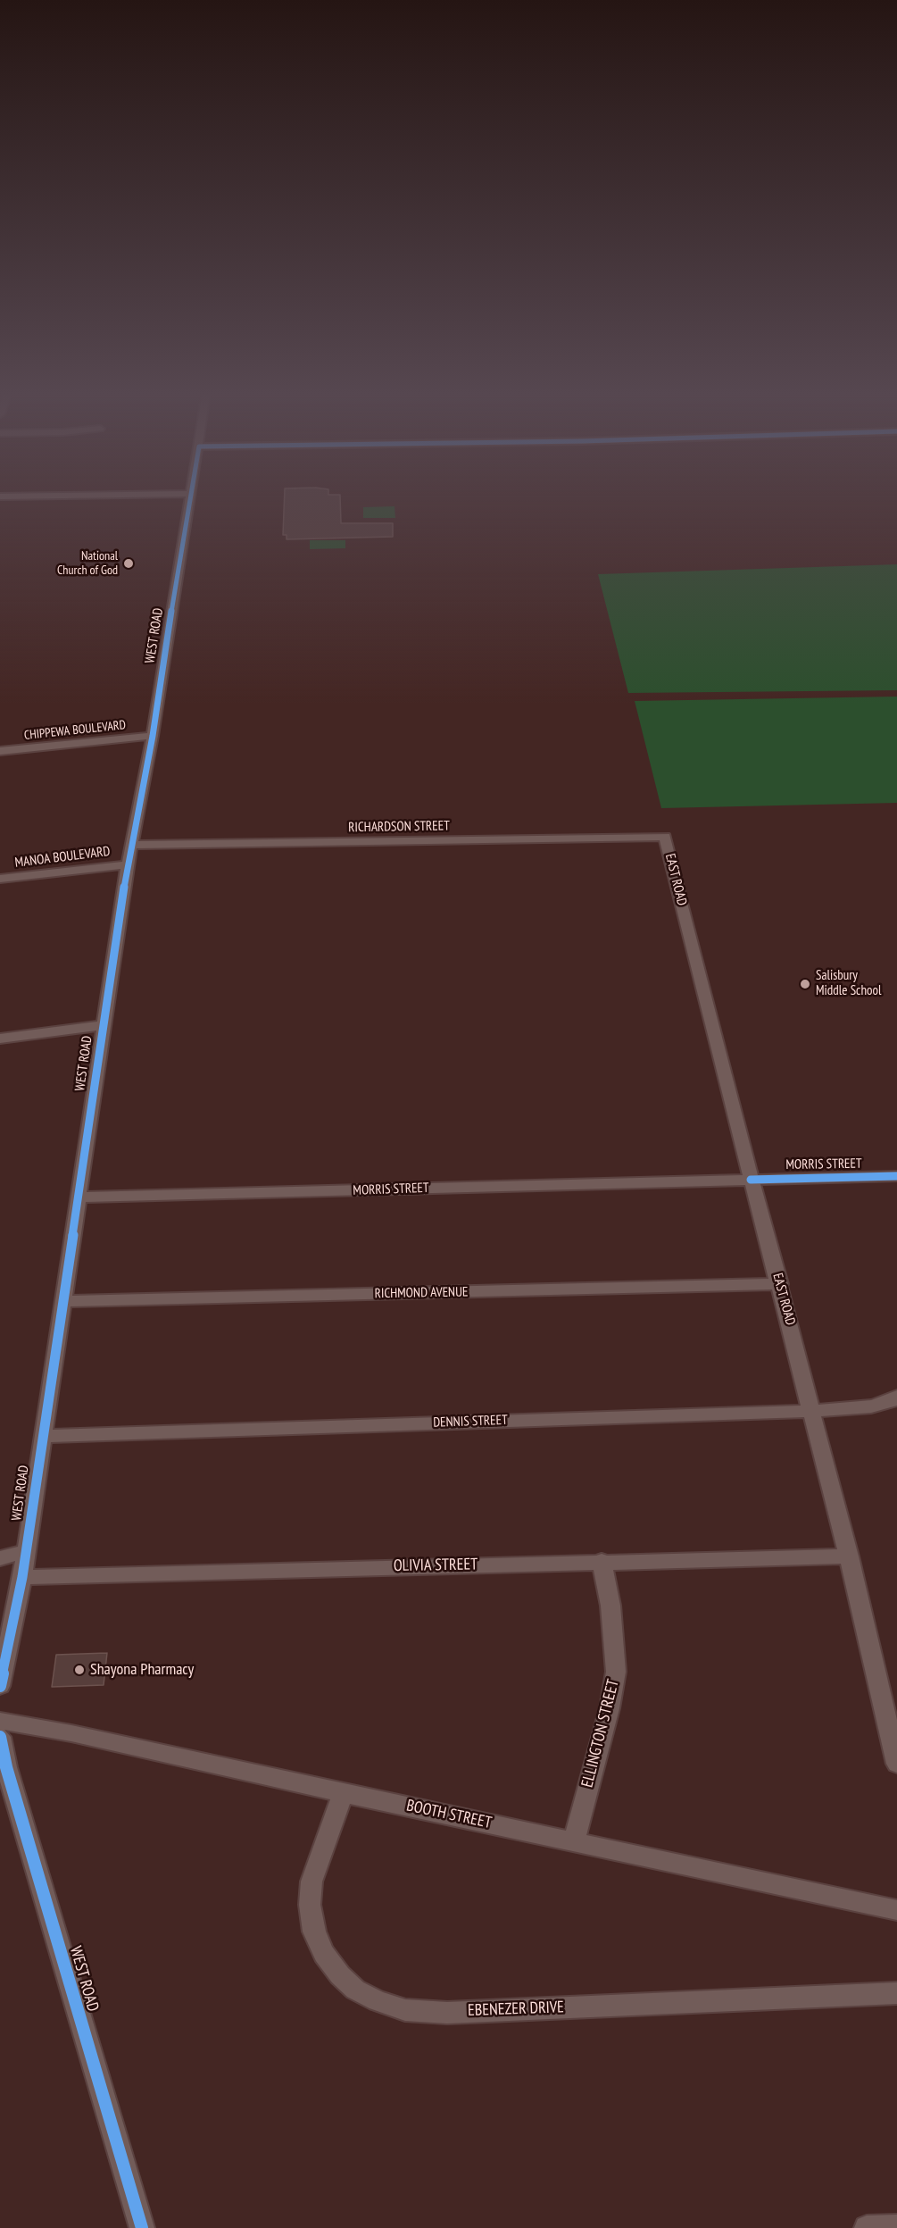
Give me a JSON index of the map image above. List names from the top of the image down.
{
  "streets": {
    "street": [
      "WEST ROAD",
      "CHIPPEWA BOULEVARD",
      "RICHARDSON STREET",
      "MANOA BOULEVARD",
      "EAST ROAD",
      "MORRIS STREET",
      "RICHMOND AVENUE",
      "DENNIS STREET",
      "OLIVIA STREET",
      "ELLINGTON STREET",
      "BOOTH STREET",
      "EBENEZER DRIVE"
    ]
  },
  "crossings": [
    ["WEST ROAD", "CHIPPEWA BOULEVARD"],
    ["WEST ROAD", "RICHARDSON STREET"],
    ["WEST ROAD", "MANOA BOULEVARD"],
    ["WEST ROAD", "MORRIS STREET"],
    ["WEST ROAD", "RICHMOND AVENUE"],
    ["WEST ROAD", "DENNIS STREET"],
    ["WEST ROAD", "OLIVIA STREET"],
    ["RICHARDSON STREET", "EAST ROAD"],
    ["EAST ROAD", "MORRIS STREET"],
    ["EAST ROAD", "RICHMOND AVENUE"],
    ["EAST ROAD", "DENNIS STREET"],
    ["EAST ROAD", "OLIVIA STREET"],
    ["OLIVIA STREET", "ELLINGTON STREET"],
    ["ELLINGTON STREET", "BOOTH STREET"],
    ["BOOTH STREET", "EBENEZER DRIVE"]
  ],
  "places": ["National Church of God", "Salisbury Middle School", "Shayona Pharmacy"]
}
